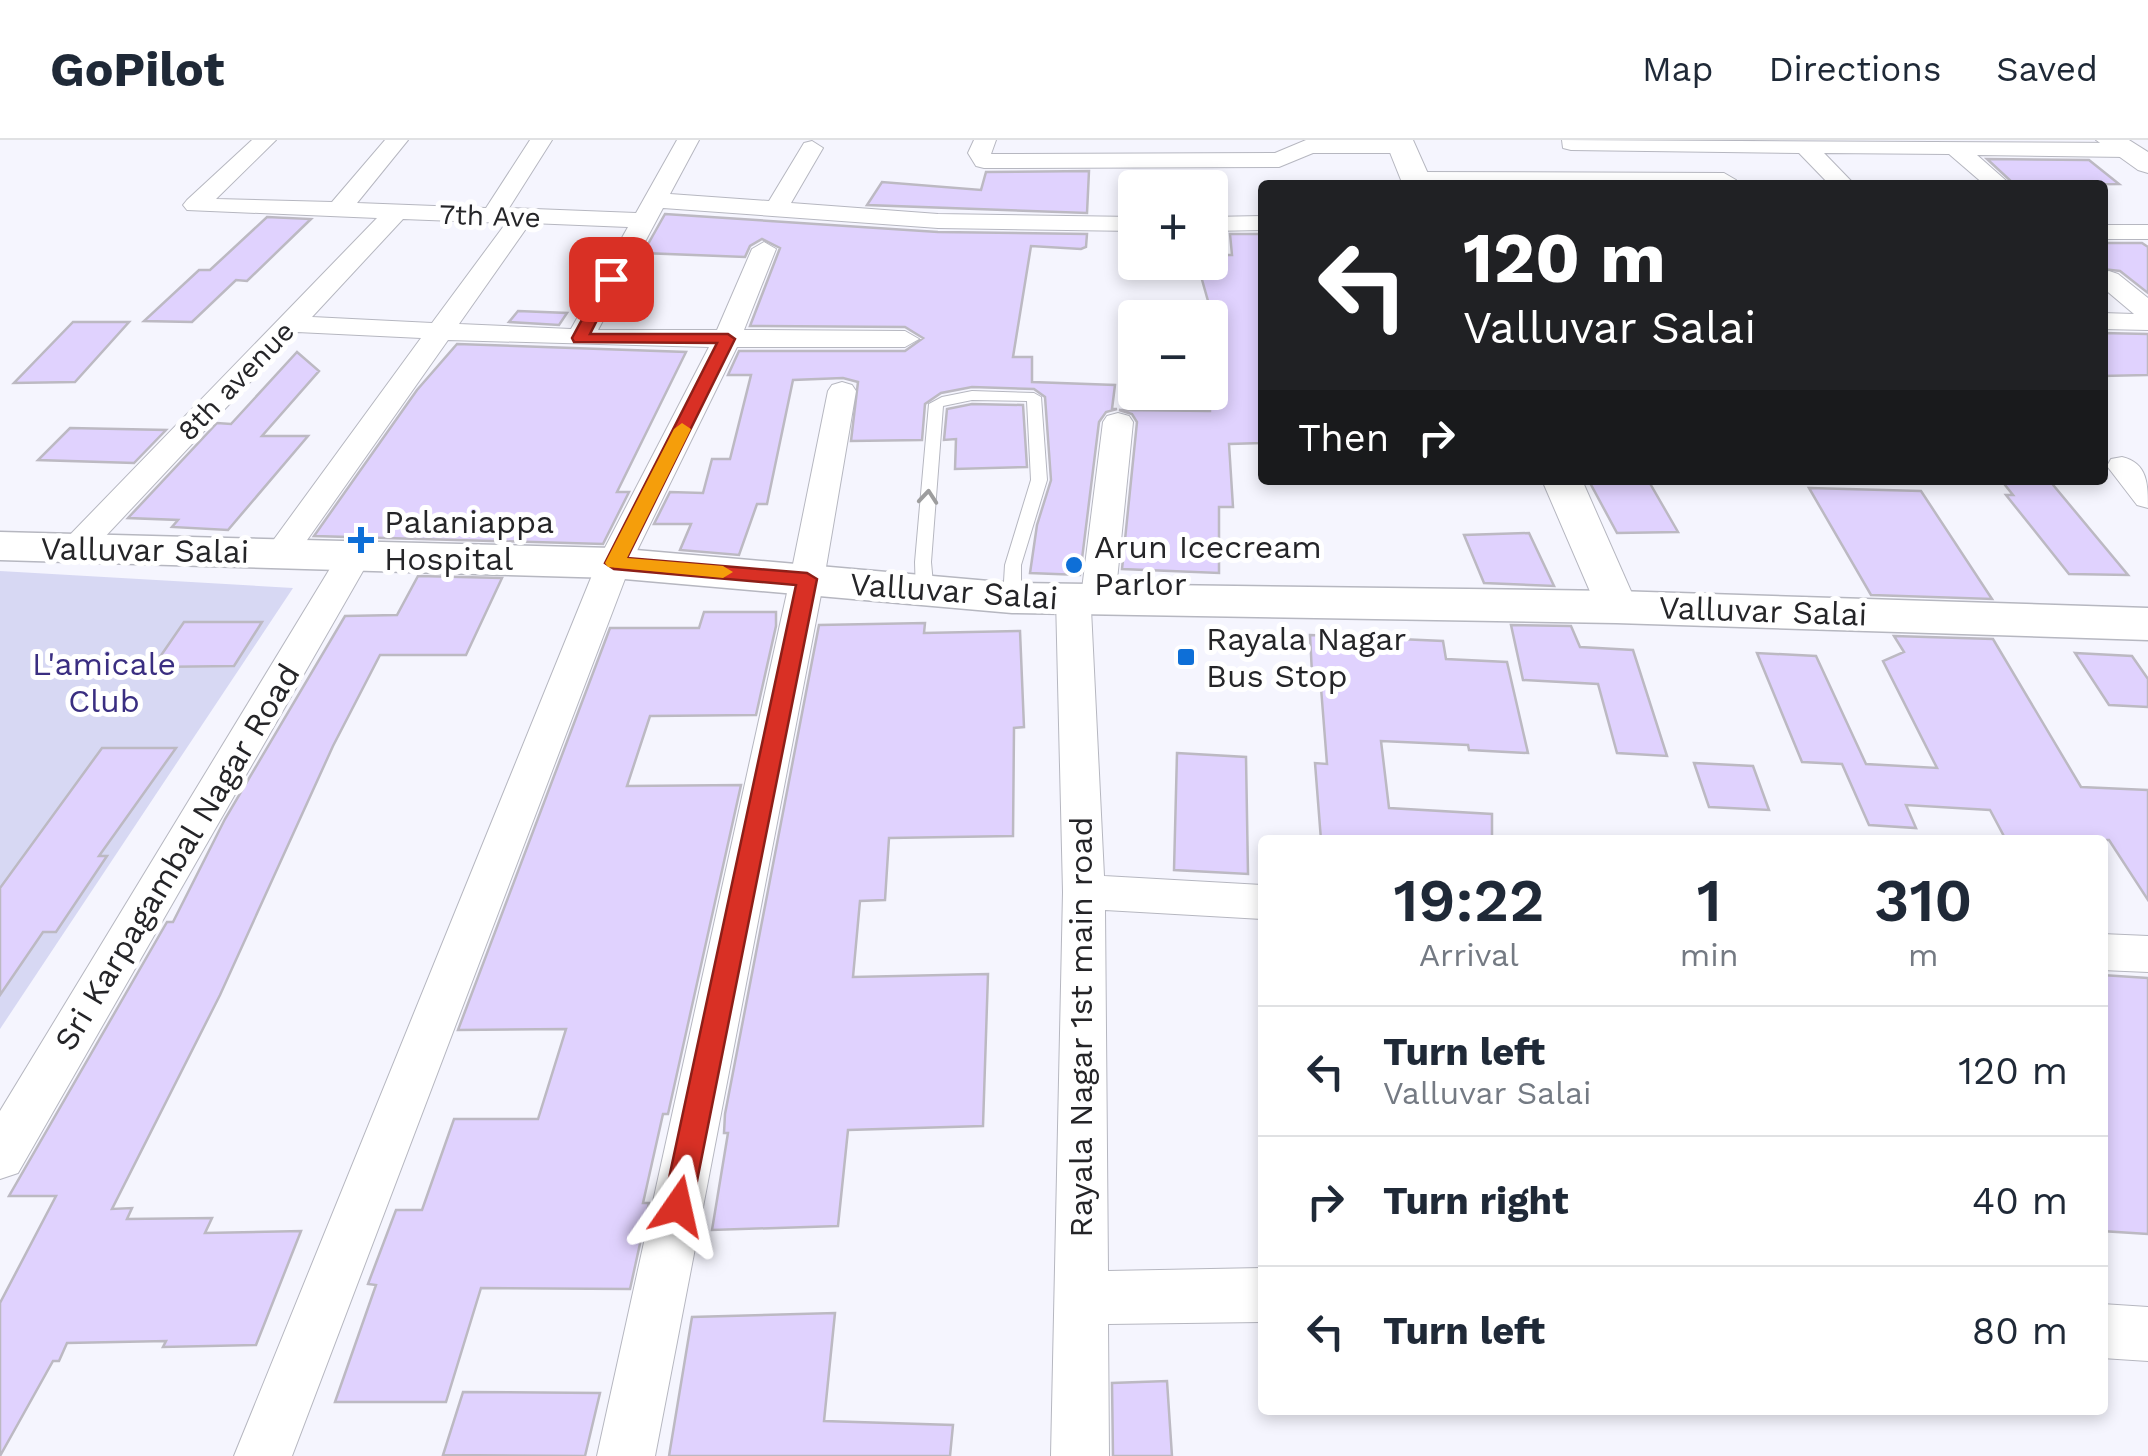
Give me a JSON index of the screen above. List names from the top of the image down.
{
  "streets": {
    "main road": ["Valluvar Salai"],
    "street": [
      "7th Ave",
      "8th avenue",
      "Sri Karpagambal Nagar Road",
      "Rayala Nagar 1st main road"
    ]
  },
  "crossings": [
    ["7th Ave", "8th avenue"],
    ["8th avenue", "Valluvar Salai"],
    ["Valluvar Salai", "Sri Karpagambal Nagar Road"],
    ["Valluvar Salai", "Rayala Nagar 1st main road"]
  ],
  "parks": ["L'amicale Club"],
  "places": {
    "health": ["Palaniappa Hospital"],
    "other": ["Arun Icecream Parlor"],
    "transit": ["Rayala Nagar Bus Stop"]
  },
  "page": {
    "header": "GoPilot",
    "nav": ["Map", "Directions", "Saved"],
    "map_buttons": ["+", "−"],
    "turn": ["120 m", "Valluvar Salai"],
    "then": "Then",
    "eta": [
      "19:22",
      "Arrival",
      "1",
      "min",
      "310",
      "m"
    ],
    "list": [
      {
        "name": "Turn left",
        "note": "Valluvar Salai",
        "value": "120 m"
      },
      {
        "name": "Turn right",
        "value": "40 m"
      },
      {
        "name": "Turn left",
        "value": "80 m"
      }
    ]
  }
}
